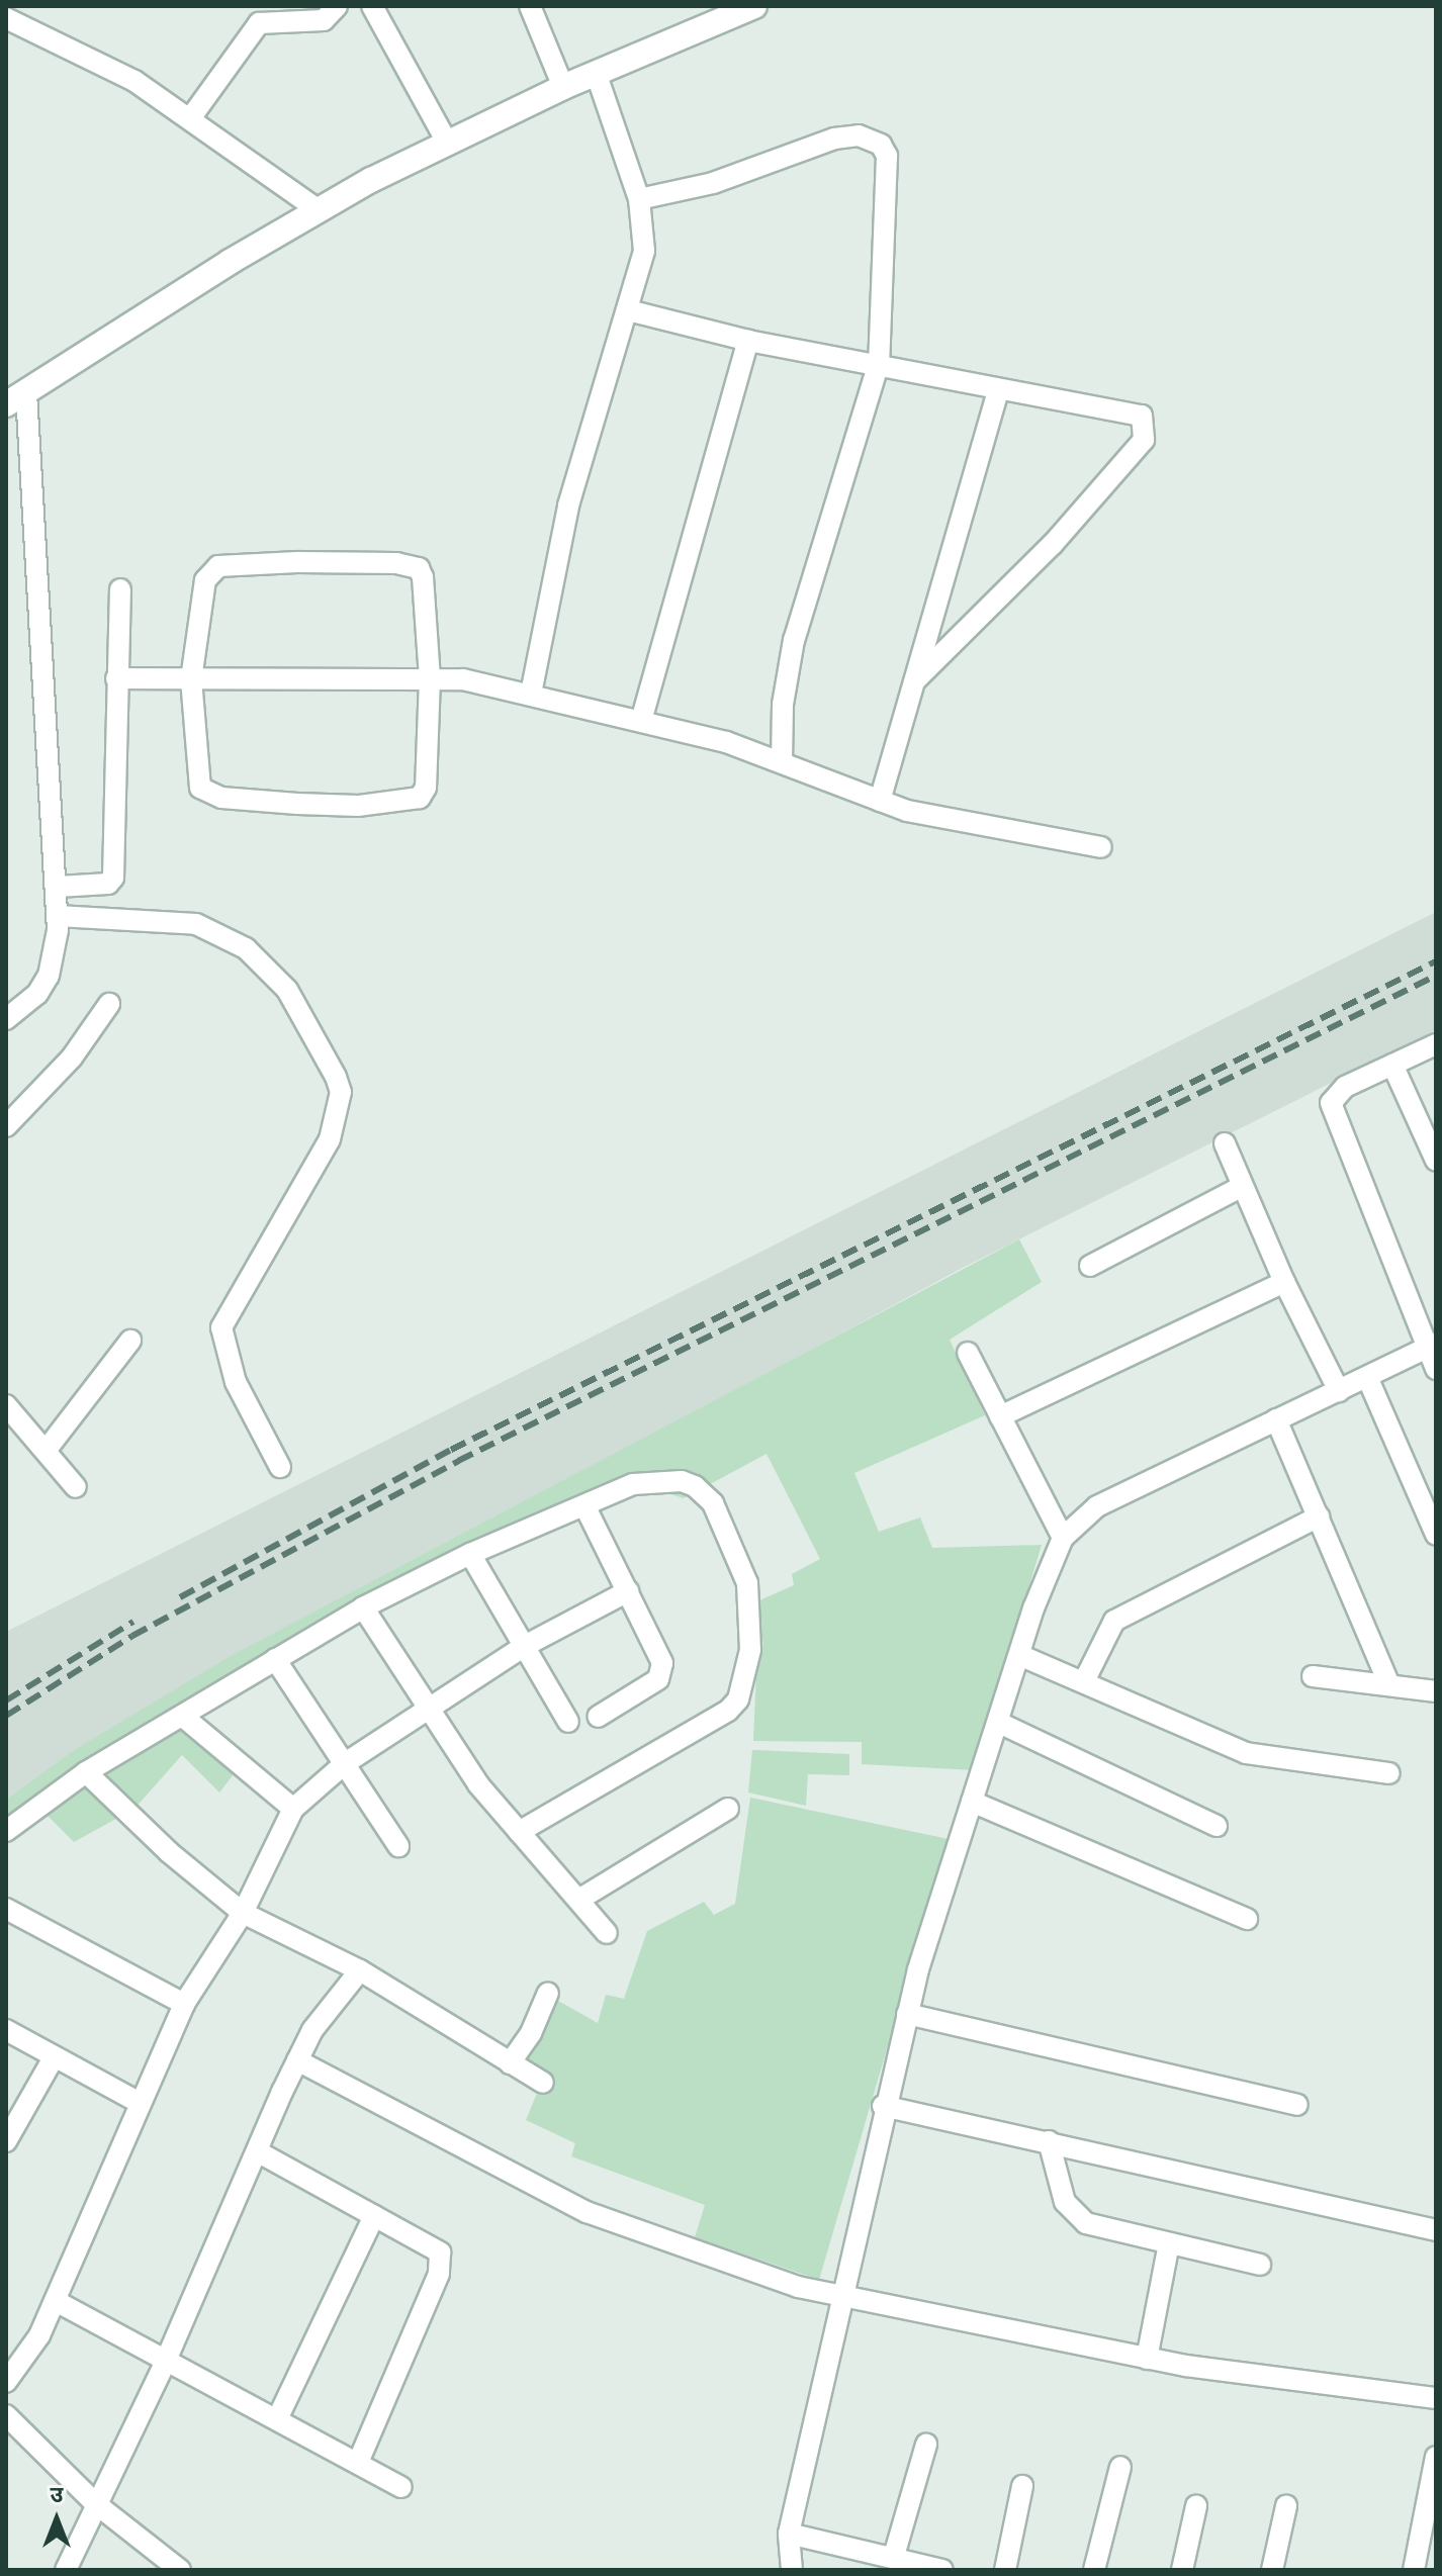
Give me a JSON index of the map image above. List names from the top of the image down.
{
  "north": "top"
}
